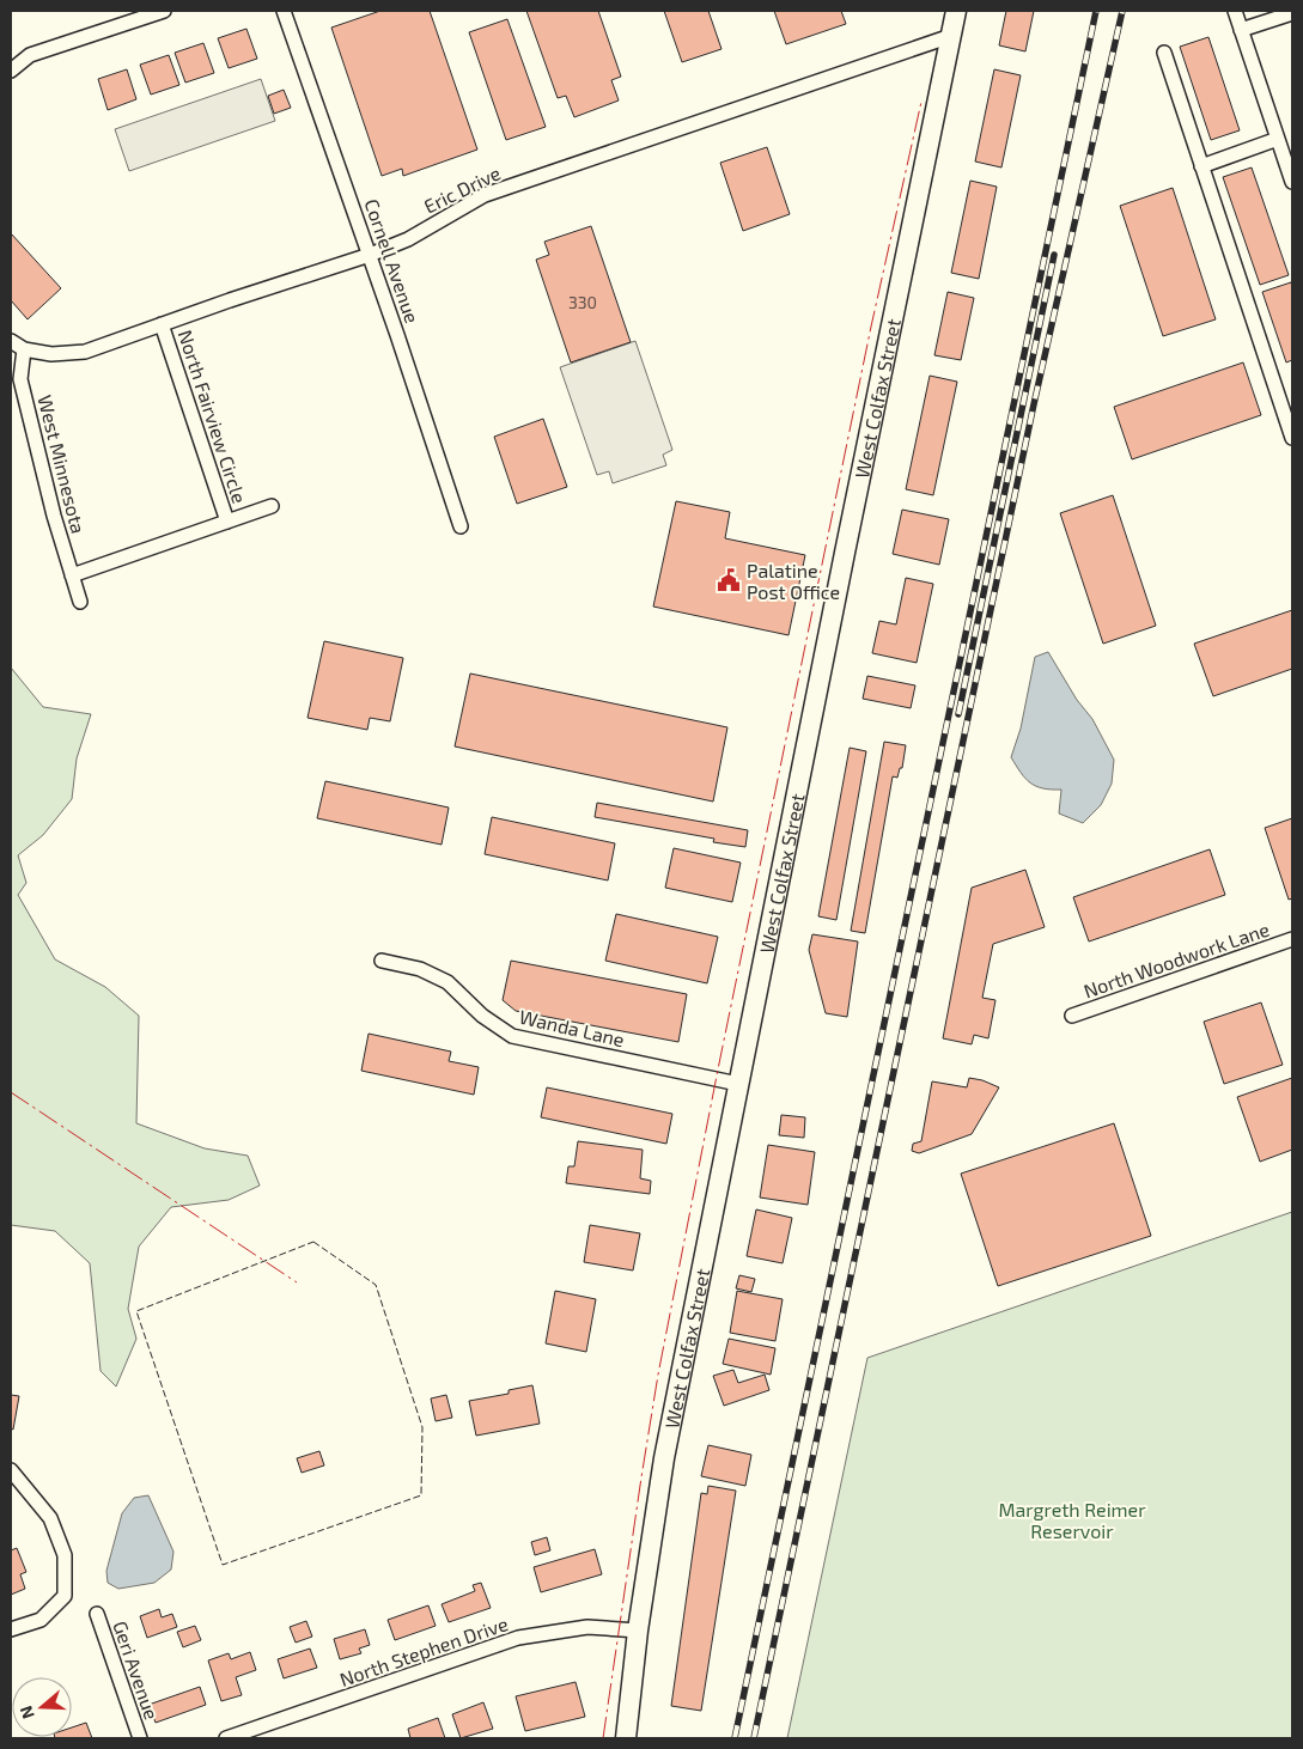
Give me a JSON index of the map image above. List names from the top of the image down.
{
  "streets": {
    "street": [
      "Eric Drive",
      "Cornell Avenue",
      "West Colfax Street",
      "North Fairview Circle",
      "West Minnesota",
      "North Woodwork Lane",
      "Wanda Lane",
      "North Stephen Drive",
      "Geri Avenue"
    ]
  },
  "crossings": [
    ["Eric Drive", "Cornell Avenue"],
    ["Eric Drive", "West Colfax Street"],
    ["Eric Drive", "North Fairview Circle"],
    ["Eric Drive", "West Minnesota"],
    ["West Colfax Street", "Wanda Lane"],
    ["West Colfax Street", "North Stephen Drive"]
  ],
  "parks": ["Margreth Reimer Reservoir"],
  "places": {
    "public building": ["Palatine Post Office"]
  },
  "house_numbers": ["330"],
  "north": "left"
}
